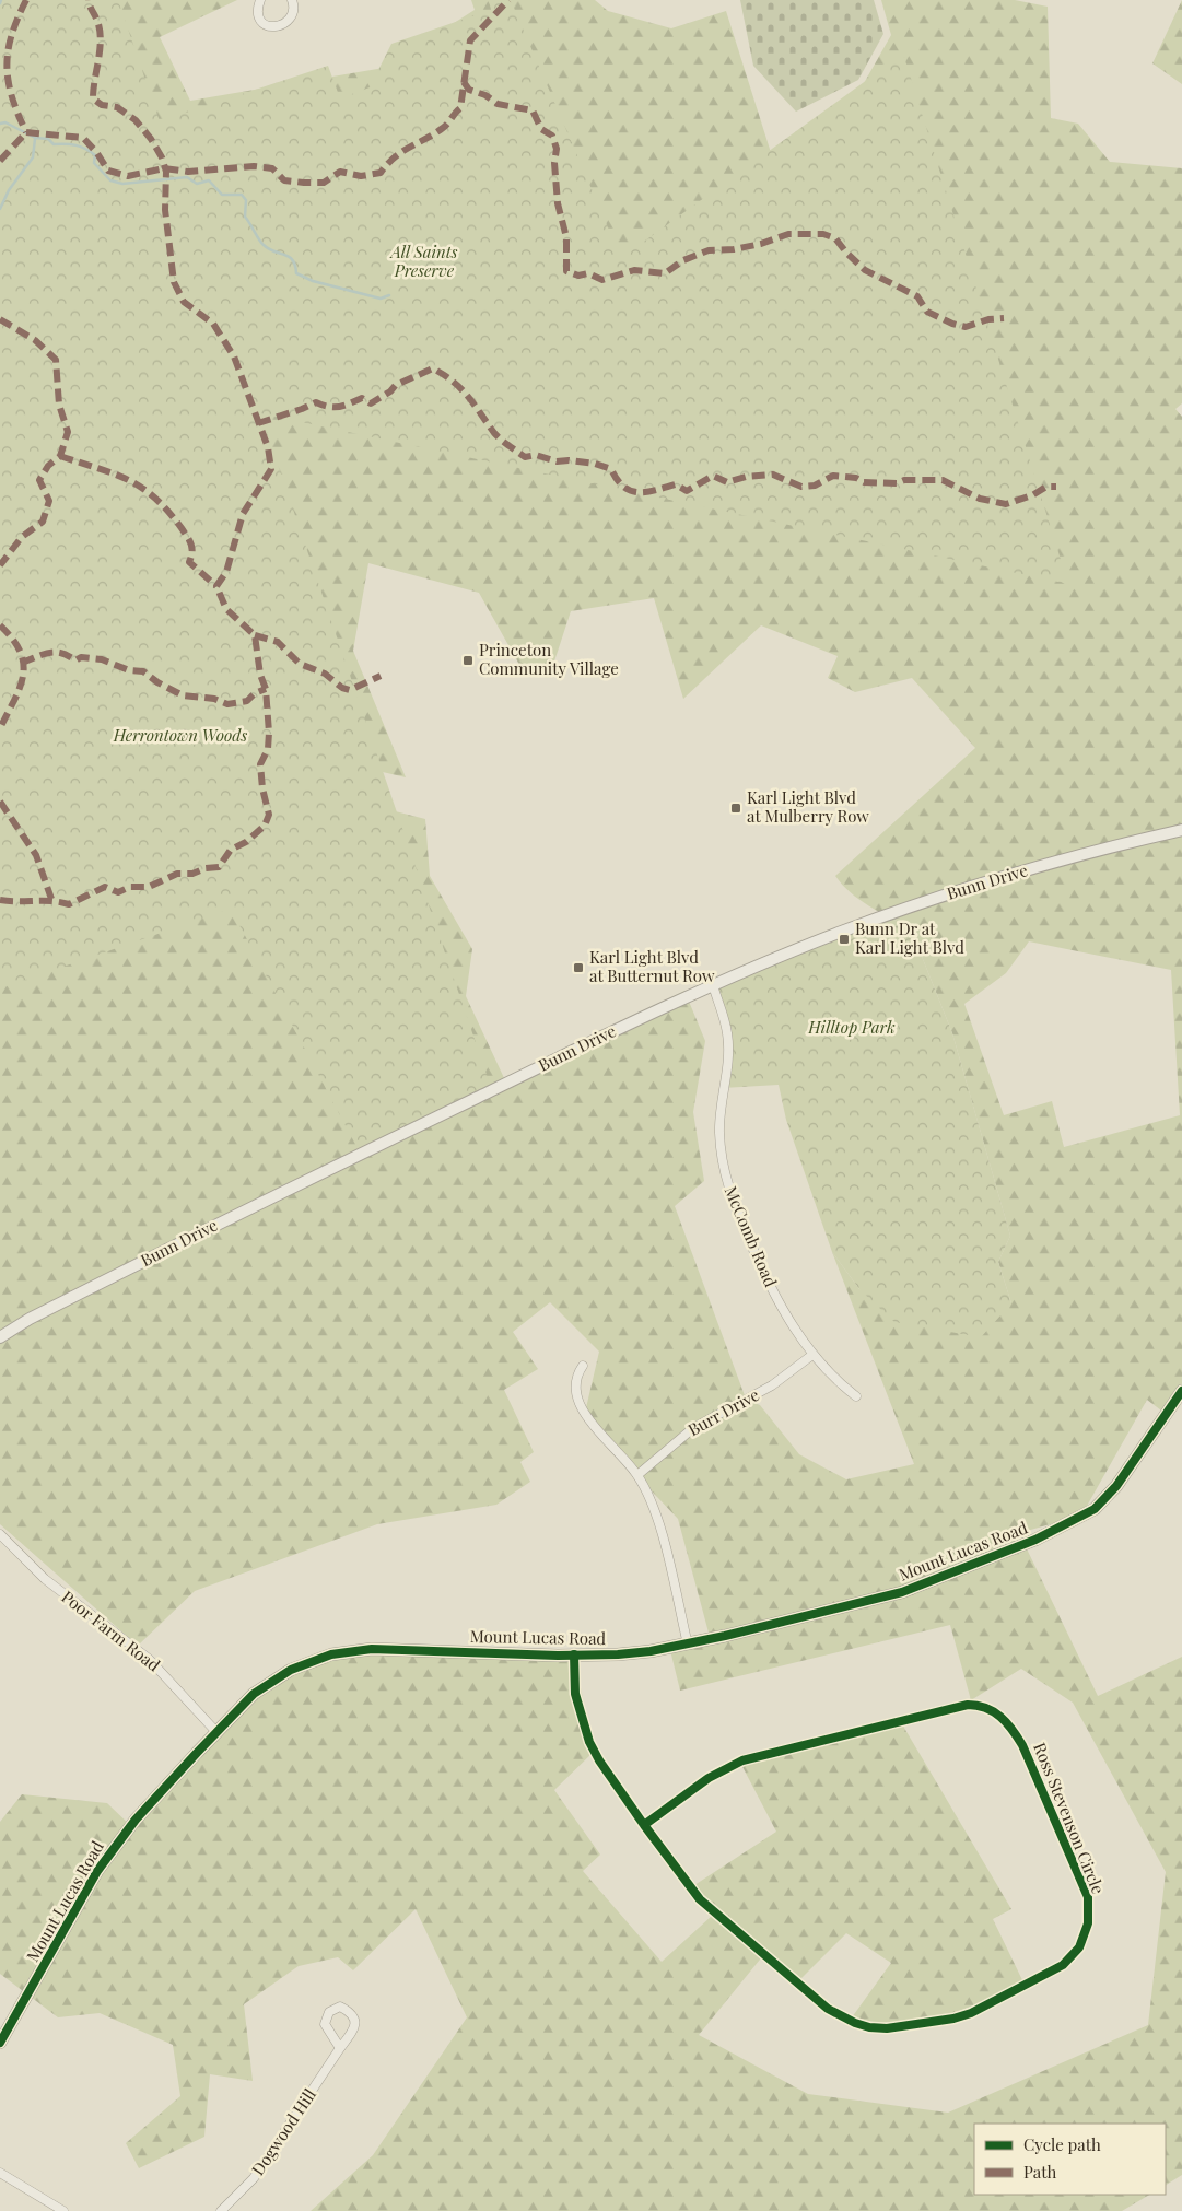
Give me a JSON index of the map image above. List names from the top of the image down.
{
  "streets": {
    "street": [
      "Bunn Drive",
      "McComb Road",
      "Burr Drive",
      "Mount Lucas Road",
      "Poor Farm Road",
      "Ross Stevenson Circle",
      "Dogwood Hill"
    ]
  },
  "crossings": [
    ["Bunn Drive", "McComb Road"],
    ["McComb Road", "Burr Drive"],
    ["Mount Lucas Road", "Poor Farm Road"],
    ["Mount Lucas Road", "Ross Stevenson Circle"]
  ],
  "parks": ["All Saints Preserve", "Herrontown Woods", "Hilltop Park"],
  "places": {
    "transit": [
      "Princeton Community Village",
      "Karl Light Blvd at Mulberry Row",
      "Bunn Dr at Karl Light Blvd",
      "Karl Light Blvd at Butternut Row"
    ]
  },
  "legend": ["Cycle path", "Path"]
}
